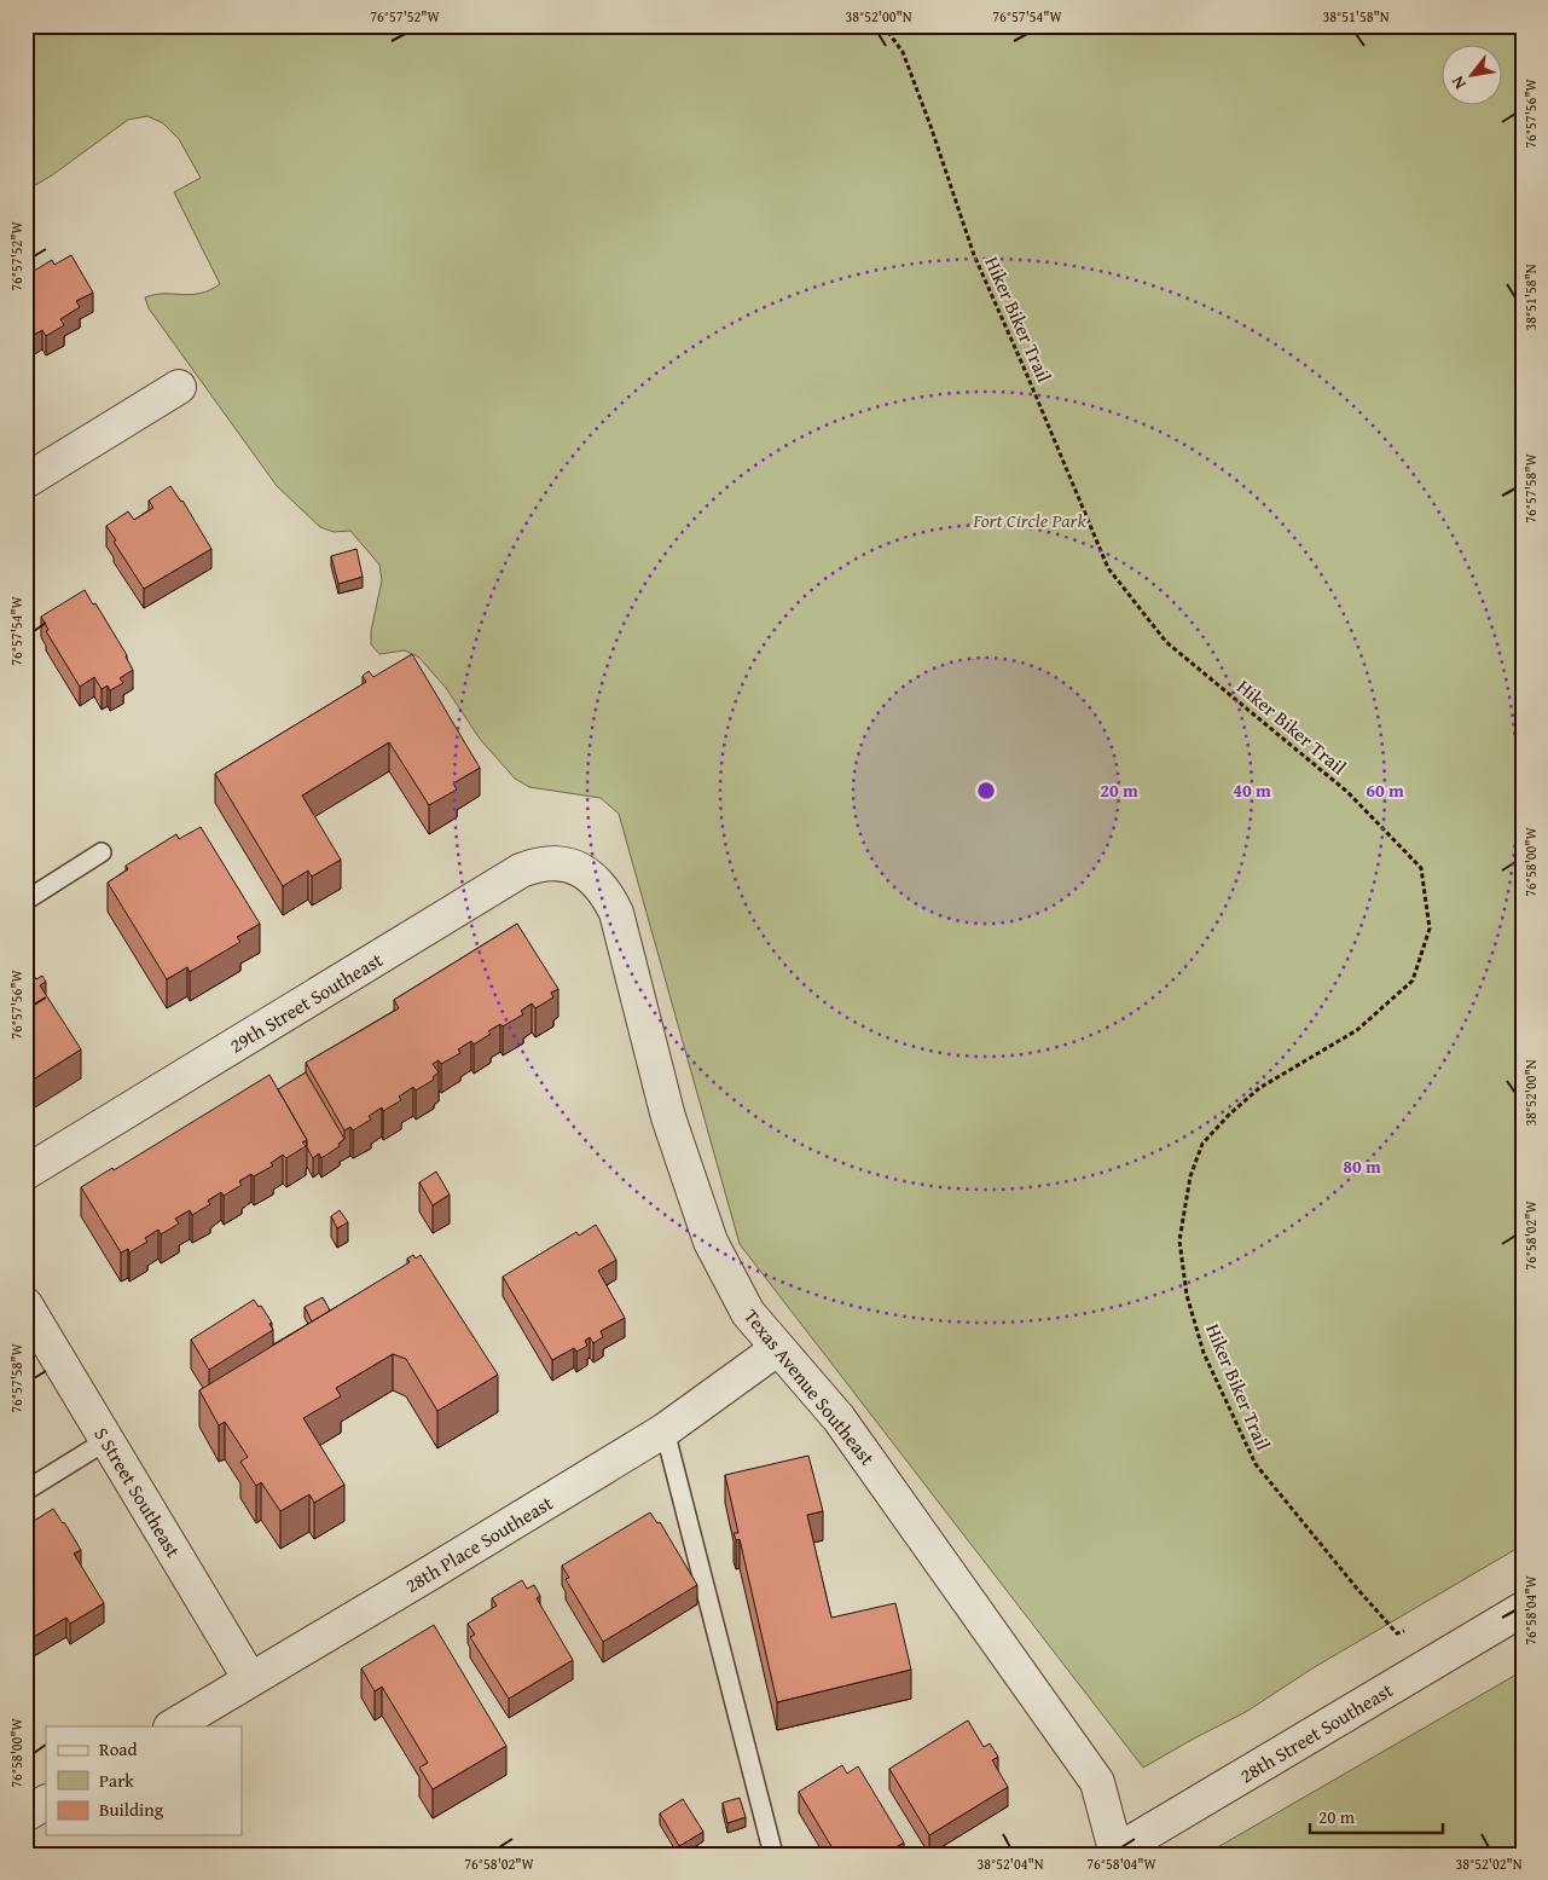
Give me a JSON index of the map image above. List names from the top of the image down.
{
  "streets": {
    "street": [
      "29th Street Southeast",
      "Texas Avenue Southeast",
      "S Street Southeast",
      "28th Place Southeast",
      "28th Street Southeast"
    ],
    "path": ["Hiker Biker Trail"]
  },
  "crossings": [
    ["29th Street Southeast", "Texas Avenue Southeast"],
    ["Texas Avenue Southeast", "28th Place Southeast"],
    ["Texas Avenue Southeast", "28th Street Southeast"],
    ["S Street Southeast", "28th Place Southeast"]
  ],
  "parks": ["Fort Circle Park"],
  "legend": ["Road", "Park", "Building"],
  "scale_bar": "20 m",
  "north": "bottom left",
  "coordinates": [
    "76°57'52\"W",
    "38°52'00\"N",
    "76°57'54\"W",
    "38°51'58\"N",
    "76°57'56\"W",
    "76°57'58\"W",
    "76°58'00\"W",
    "76°58'02\"W",
    "76°58'04\"W",
    "38°52'04\"N",
    "38°52'02\"N"
  ],
  "rings": [
    "20 m",
    "40 m",
    "60 m",
    "80 m"
  ]
}
